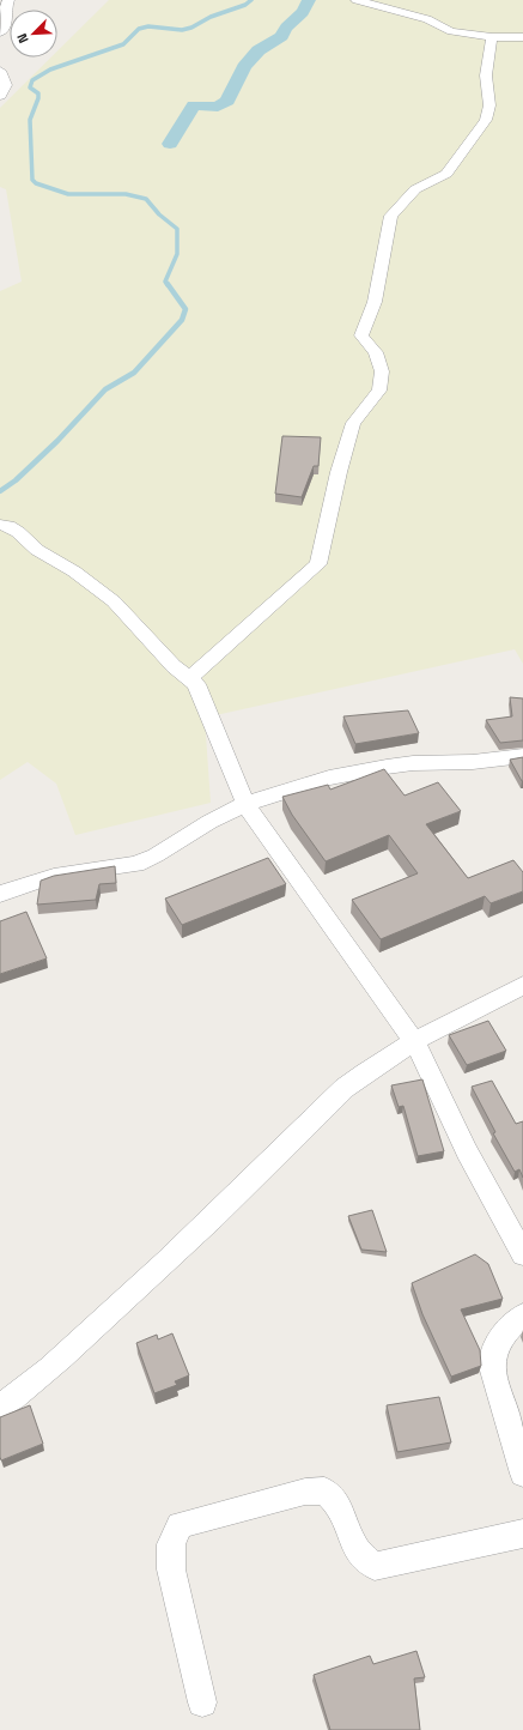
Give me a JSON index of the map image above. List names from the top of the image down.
{
  "north": "bottom left"
}
